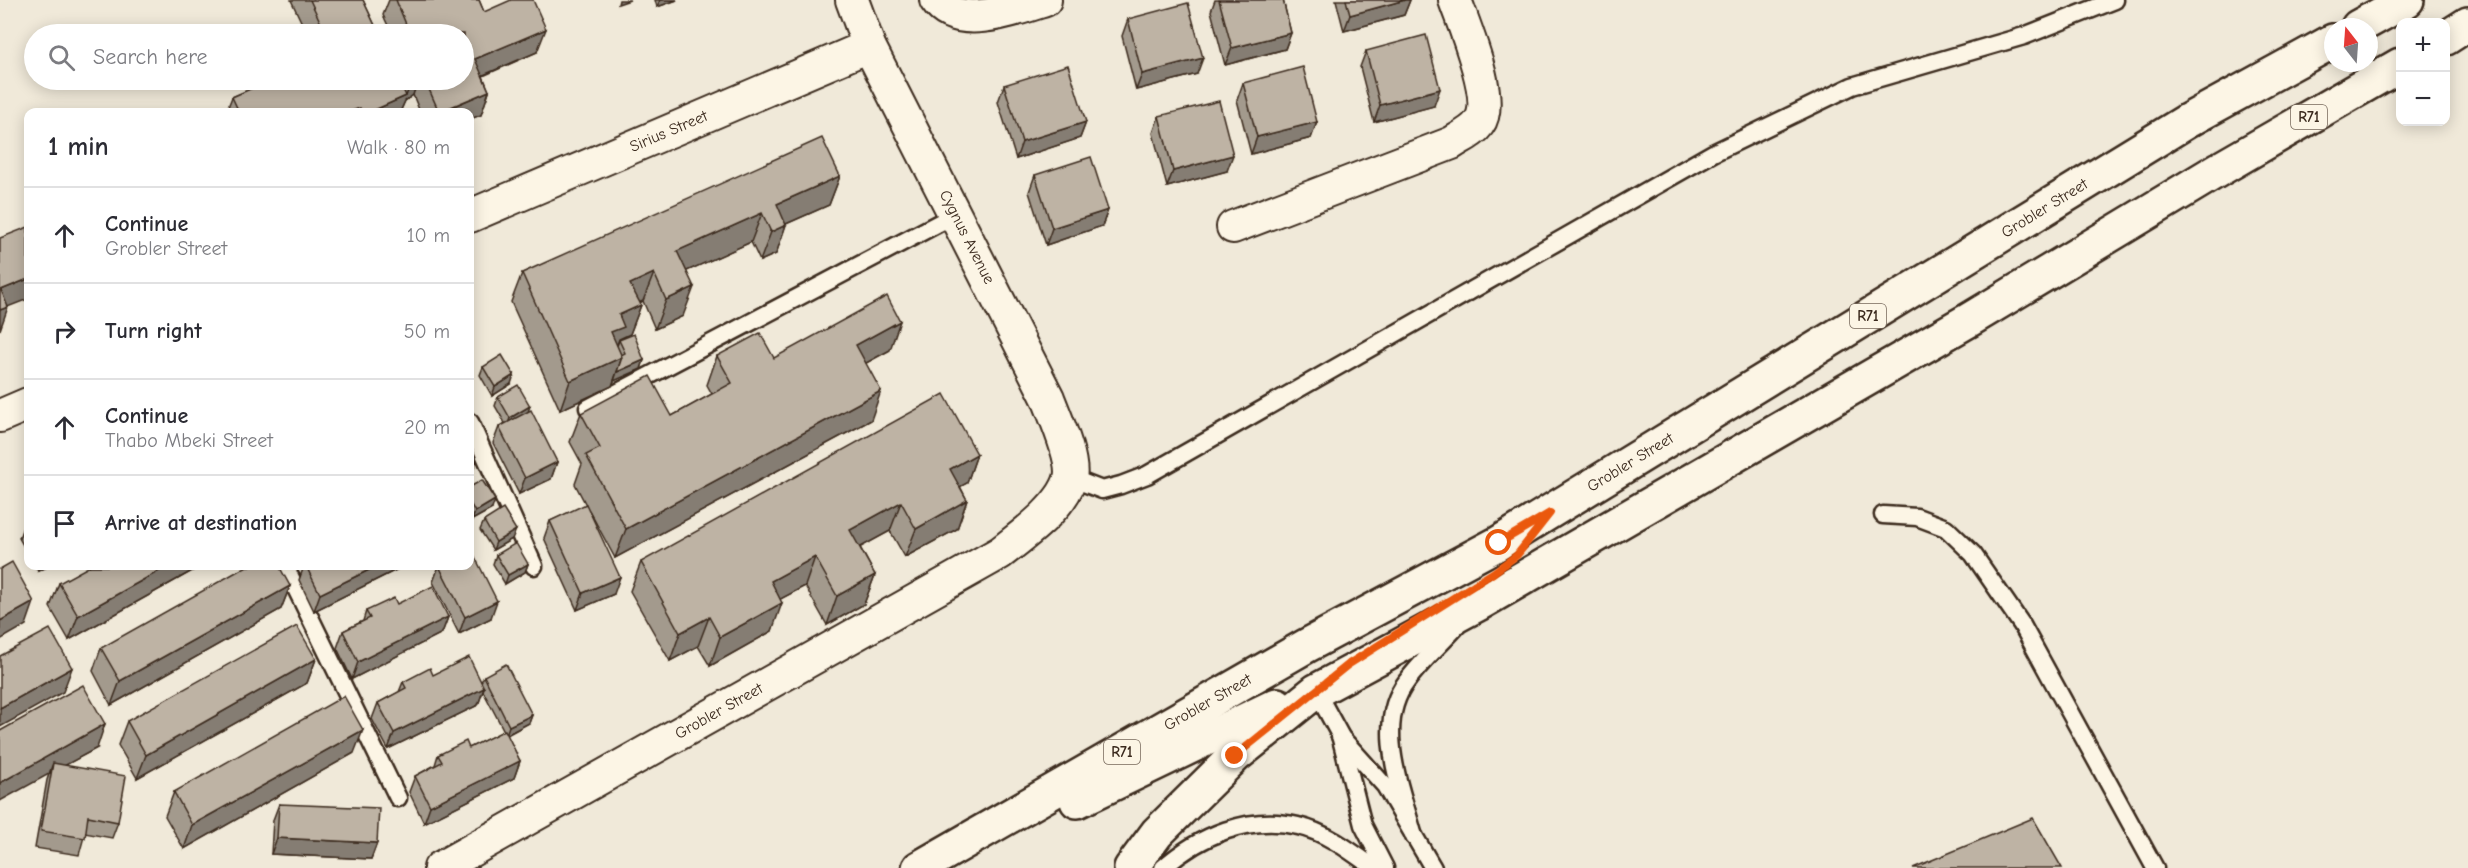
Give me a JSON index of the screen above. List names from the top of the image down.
{
  "streets": {
    "main road": ["R71", "Grobler Street"],
    "street": ["Sirius Street", "Cygnus Avenue"]
  },
  "crossings": [
    ["Sirius Street", "Cygnus Avenue"],
    ["Grobler Street", "Cygnus Avenue"]
  ],
  "north": "top",
  "page": {
    "map_buttons": ["+", "−"],
    "search": "Search here",
    "heading": ["1 min", "Walk · 80 m"],
    "list": [
      ["Continue", "Grobler Street", "10 m"],
      ["Turn right", "50 m"],
      ["Continue", "Thabo Mbeki Street", "20 m"],
      "Arrive at destination"
    ]
  }
}
